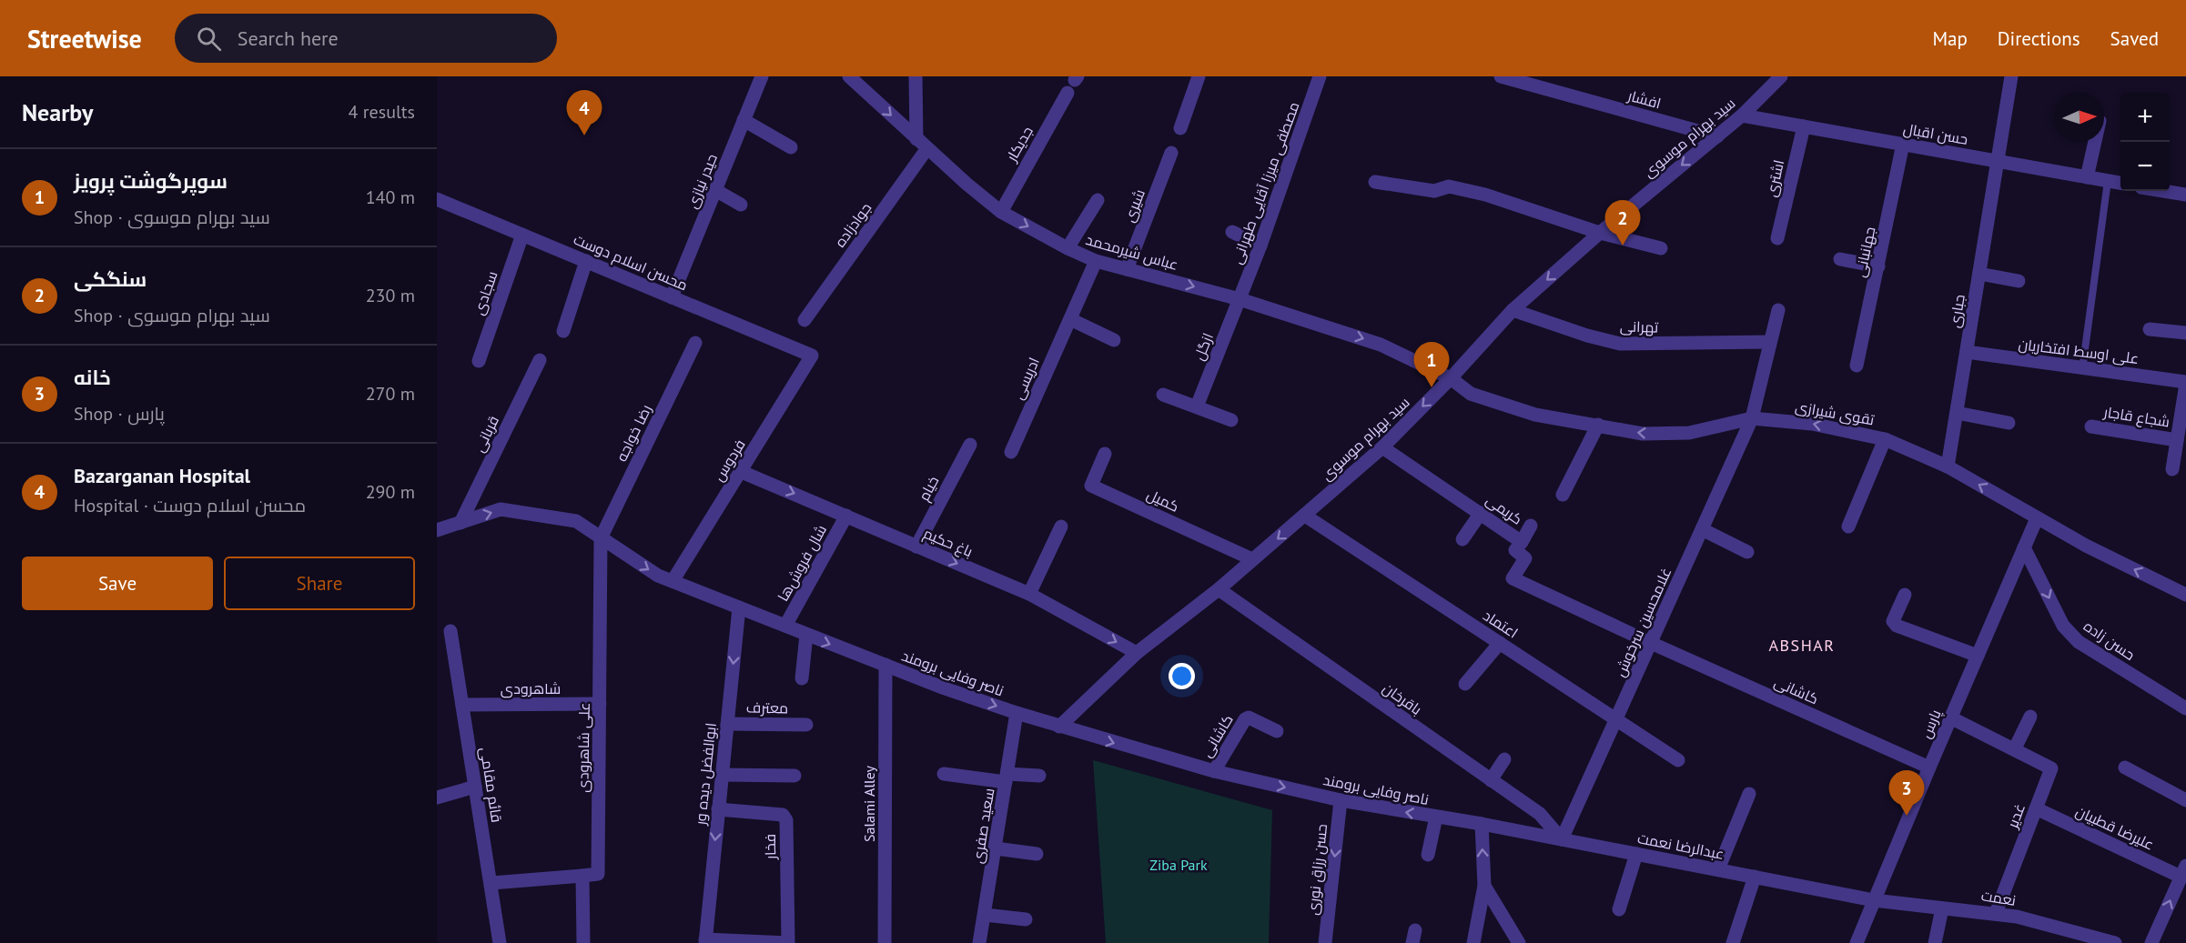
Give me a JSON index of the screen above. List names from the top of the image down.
{
  "streets": {
    "street": [
      "افشار",
      "حسن اقبال",
      "سید بهرام موسوی",
      "جدیکار",
      "اشتری",
      "حیدر نیازی",
      "مصطفی میرزا آقایی طهرانی",
      "شیری",
      "جوادزاده",
      "عباس شیرمحمد",
      "جهانبانی",
      "محسن اسلام دوست",
      "سجادی",
      "جباری",
      "تهرانی",
      "ازگل",
      "علی اوسط افتخاریان",
      "ادریسی",
      "تقوی شیرازی",
      "شجاع قاجار",
      "رضا خواجه",
      "قربانی",
      "فردوس",
      "خیام",
      "کمیل",
      "کریمی",
      "باغ حکیم",
      "شال فروش‌ها",
      "غلامحسین سرخوش",
      "اعتماد",
      "حسن زاده",
      "ناصر وفایی برومند",
      "شاهرودی",
      "کاشانی",
      "باقرخان",
      "معترف",
      "پارس",
      "علی شاهرودی",
      "ابوالفضل دیده ور",
      "قائم مقامی",
      "Salami Alley",
      "غدیر",
      "سعید صفری",
      "علیرضا قطبیان",
      "عبدالرضا نعمت",
      "فخار",
      "حسن رزاق نوری",
      "نعمت"
    ]
  },
  "crossings": [
    ["افشار", "سید بهرام موسوی"],
    ["حسن اقبال", "سید بهرام موسوی"],
    ["حسن اقبال", "اشتری"],
    ["حسن اقبال", "جهانبانی"],
    ["حسن اقبال", "جباری"],
    ["سید بهرام موسوی", "عباس شیرمحمد"],
    ["سید بهرام موسوی", "تهرانی"],
    ["سید بهرام موسوی", "تقوی شیرازی"],
    ["سید بهرام موسوی", "کمیل"],
    ["سید بهرام موسوی", "کریمی"],
    ["سید بهرام موسوی", "باغ حکیم"],
    ["سید بهرام موسوی", "اعتماد"],
    ["سید بهرام موسوی", "ناصر وفایی برومند"],
    ["سید بهرام موسوی", "باقرخان"],
    ["جدیکار", "عباس شیرمحمد"],
    ["حیدر نیازی", "محسن اسلام دوست"],
    ["مصطفی میرزا آقایی طهرانی", "عباس شیرمحمد"],
    ["مصطفی میرزا آقایی طهرانی", "ازگل"],
    ["شیری", "عباس شیرمحمد"],
    ["جوادزاده", "عباس شیرمحمد"],
    ["عباس شیرمحمد", "ازگل"],
    ["عباس شیرمحمد", "ادریسی"],
    ["عباس شیرمحمد", "تقوی شیرازی"],
    ["محسن اسلام دوست", "سجادی"],
    ["محسن اسلام دوست", "فردوس"],
    ["جباری", "علی اوسط افتخاریان"],
    ["جباری", "تقوی شیرازی"],
    ["علی اوسط افتخاریان", "شجاع قاجار"],
    ["تقوی شیرازی", "غلامحسین سرخوش"],
    ["تقوی شیرازی", "پارس"],
    ["رضا خواجه", "ناصر وفایی برومند"],
    ["رضا خواجه", "علی شاهرودی"],
    ["قربانی", "ناصر وفایی برومند"],
    ["فردوس", "باغ حکیم"],
    ["فردوس", "ناصر وفایی برومند"],
    ["خیام", "باغ حکیم"],
    ["کریمی", "غلامحسین سرخوش"],
    ["کریمی", "کاشانی"],
    ["باغ حکیم", "شال فروش‌ها"],
    ["شال فروش‌ها", "ناصر وفایی برومند"],
    ["غلامحسین سرخوش", "اعتماد"],
    ["غلامحسین سرخوش", "کاشانی"],
    ["غلامحسین سرخوش", "باقرخان"],
    ["غلامحسین سرخوش", "عبدالرضا نعمت"],
    ["حسن زاده", "پارس"],
    ["ناصر وفایی برومند", "کاشانی"],
    ["ناصر وفایی برومند", "علی شاهرودی"],
    ["ناصر وفایی برومند", "ابوالفضل دیده ور"],
    ["ناصر وفایی برومند", "Salami Alley"],
    ["ناصر وفایی برومند", "سعید صفری"],
    ["ناصر وفایی برومند", "عبدالرضا نعمت"],
    ["ناصر وفایی برومند", "حسن رزاق نوری"],
    ["شاهرودی", "علی شاهرودی"],
    ["شاهرودی", "قائم مقامی"],
    ["کاشانی", "پارس"],
    ["باقرخان", "عبدالرضا نعمت"],
    ["معترف", "ابوالفضل دیده ور"],
    ["پارس", "عبدالرضا نعمت"],
    ["پارس", "نعمت"],
    ["ابوالفضل دیده ور", "فخار"],
    ["غدیر", "علیرضا قطبیان"],
    ["غدیر", "نعمت"],
    ["عبدالرضا نعمت", "نعمت"]
  ],
  "one_way": [
    "سید بهرام موسوی",
    "عباس شیرمحمد",
    "تقوی شیرازی",
    "باغ حکیم",
    "حسن زاده",
    "ابوالفضل دیده ور",
    "حسن رزاق نوری"
  ],
  "districts": ["ABSHAR"],
  "parks": ["Ziba Park"],
  "north": "right",
  "page": {
    "header": "Streetwise",
    "search": "Search here",
    "nav": ["Map", "Directions", "Saved"],
    "heading": ["Nearby", "4 results"],
    "pins": [
      "4",
      "2",
      "1",
      "3"
    ],
    "map_buttons": ["+", "−"],
    "list": [
      {
        "mark": "1",
        "name": "سوپرگوشت پرویز",
        "note": "Shop · سید بهرام موسوی",
        "value": "140 m"
      },
      {
        "mark": "2",
        "name": "سنگکی",
        "note": "Shop · سید بهرام موسوی",
        "value": "230 m"
      },
      {
        "mark": "3",
        "name": "خانه",
        "note": "Shop · پارس",
        "value": "270 m"
      },
      {
        "mark": "4",
        "name": "Bazarganan Hospital",
        "note": "Hospital · محسن اسلام دوست",
        "value": "290 m"
      }
    ],
    "buttons": ["Save", "Share"]
  }
}
